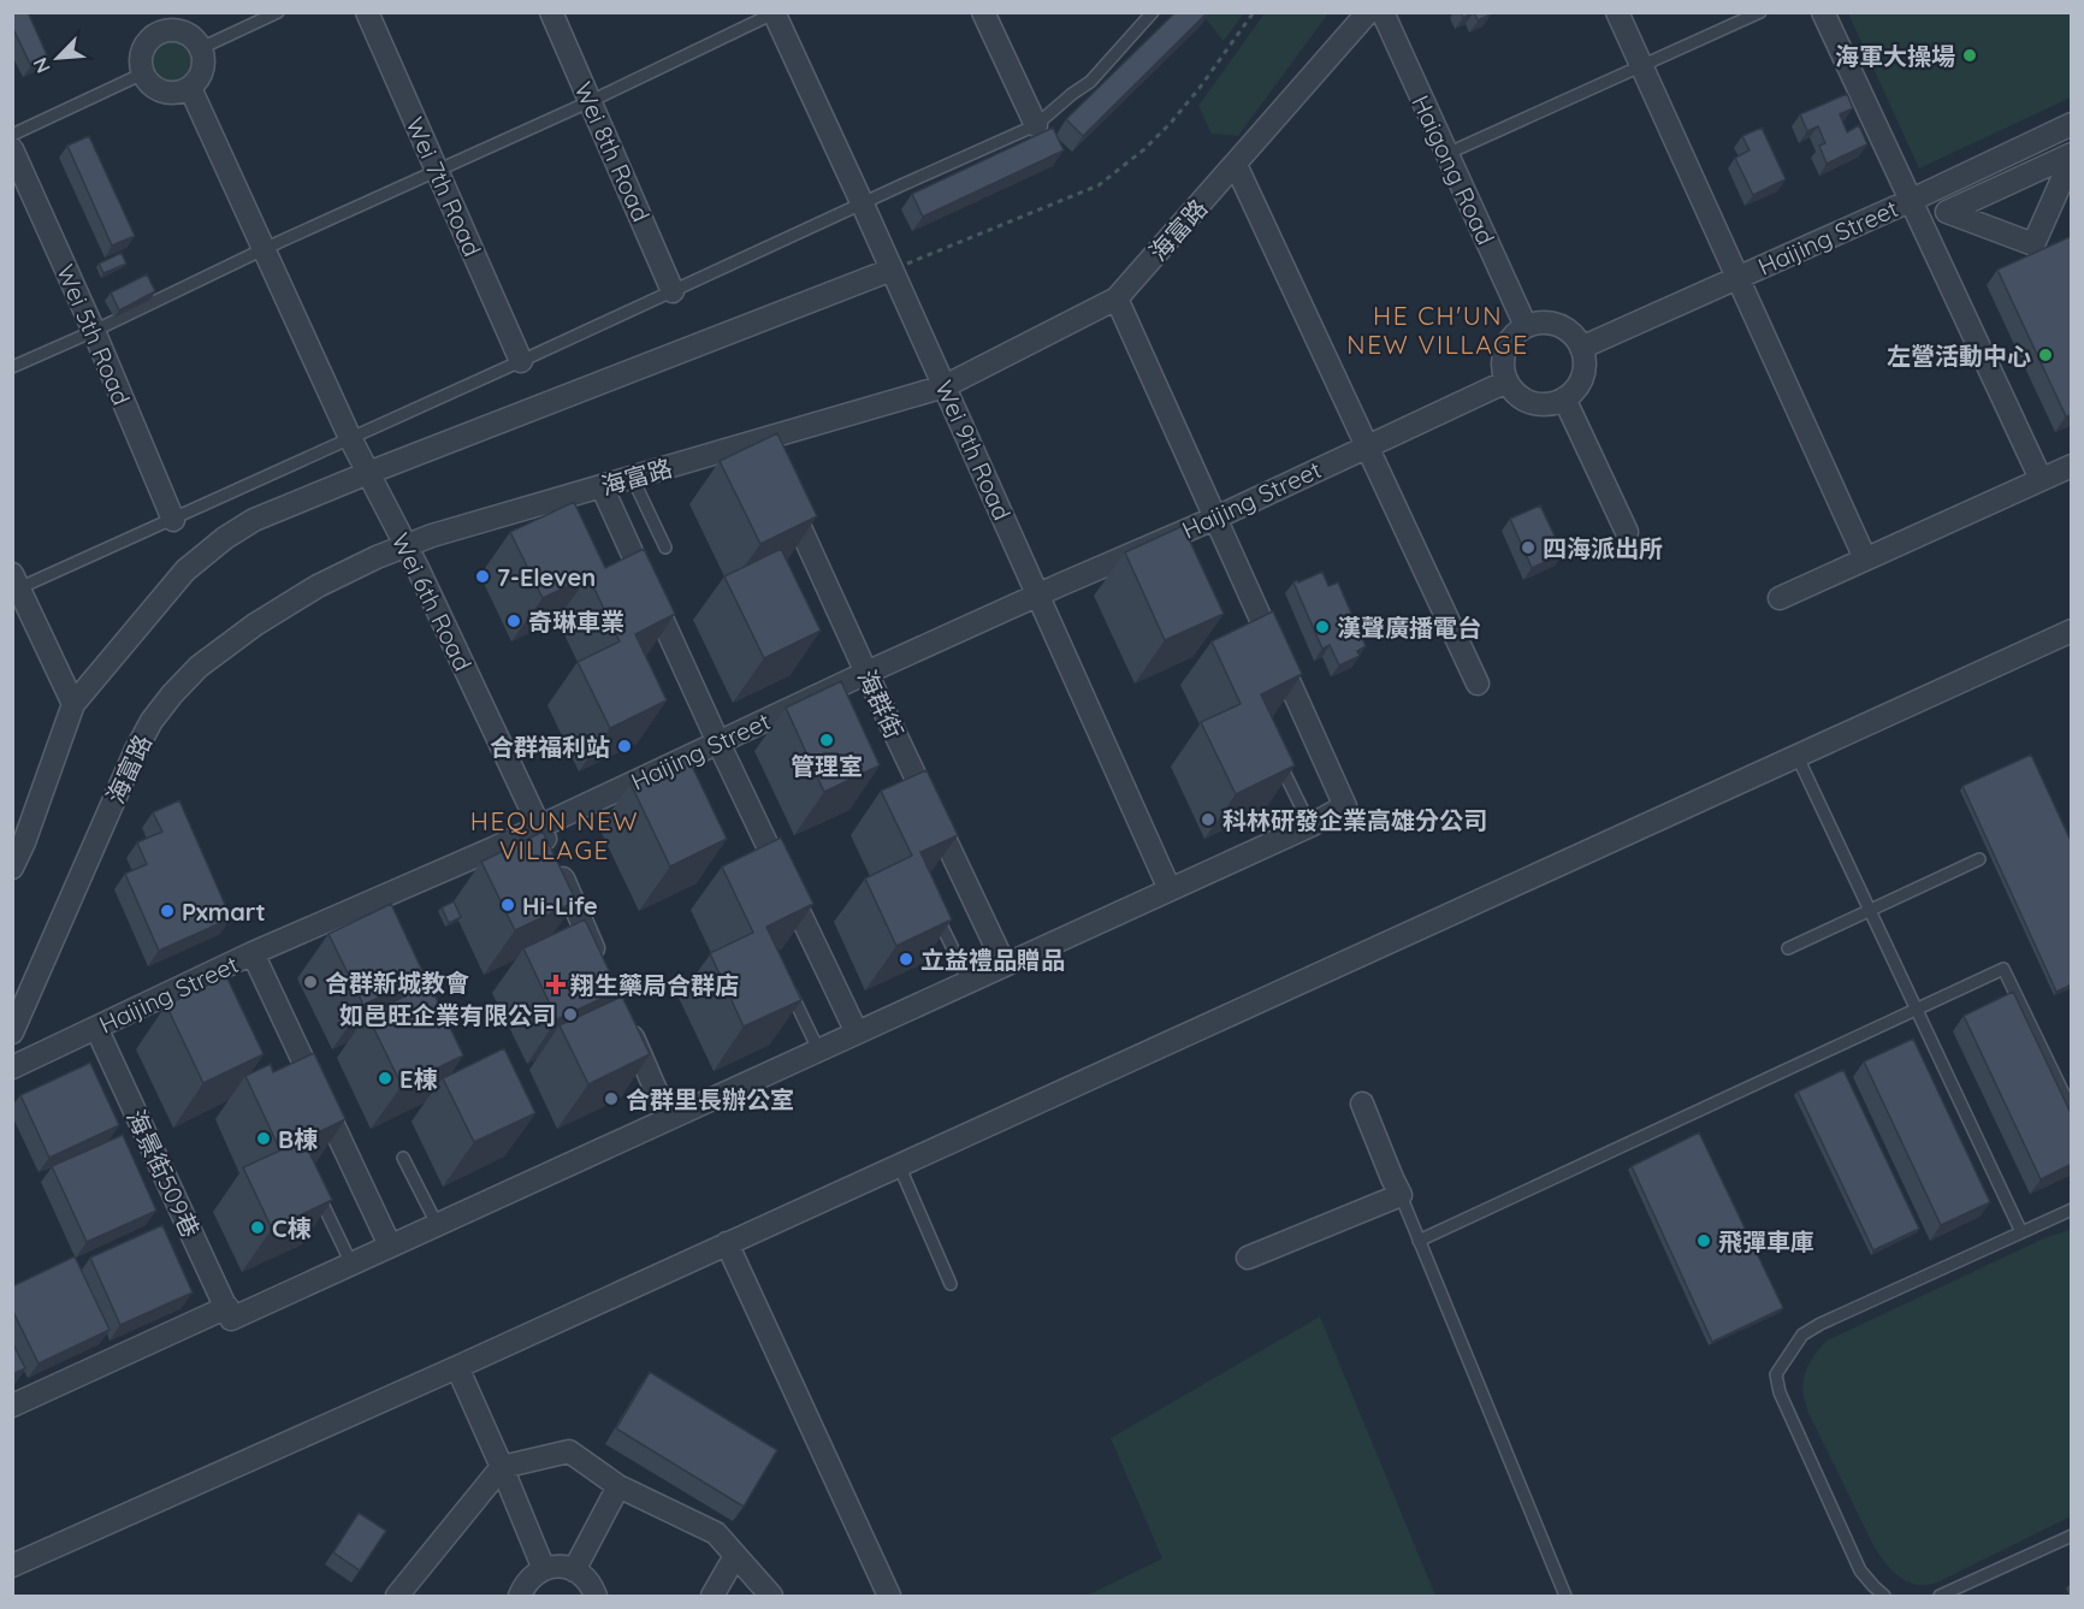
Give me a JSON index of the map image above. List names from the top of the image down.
{
  "streets": {
    "street": [
      "Wei 8th Road",
      "Haigong Road",
      "Wei 7th Road",
      "海富路",
      "Haijing Street",
      "Wei 5th Road",
      "Wei 9th Road",
      "Wei 6th Road",
      "海群街",
      "海景街509巷"
    ]
  },
  "crossings": [
    ["Haigong Road", "Haijing Street"],
    ["海富路", "Wei 9th Road"],
    ["海富路", "Wei 6th Road"],
    ["Haijing Street", "Wei 9th Road"],
    ["Haijing Street", "Wei 6th Road"],
    ["Haijing Street", "海群街"],
    ["Haijing Street", "海景街509巷"]
  ],
  "districts": ["HE CH'UN NEW VILLAGE", "HEQUN NEW VILLAGE"],
  "places": {
    "other": [
      "海軍大操場",
      "左營活動中心",
      "四海派出所",
      "7-Eleven",
      "奇琳車業",
      "漢聲廣播電台",
      "管理室",
      "合群福利站",
      "科林研發企業高雄分公司",
      "Hi-Life",
      "Pxmart",
      "立益禮品贈品",
      "合群新城教會",
      "如邑旺企業有限公司",
      "E棟",
      "合群里長辦公室",
      "B棟",
      "C棟",
      "飛彈車庫"
    ],
    "health": ["翔生藥局合群店"]
  },
  "north": "bottom left"
}
